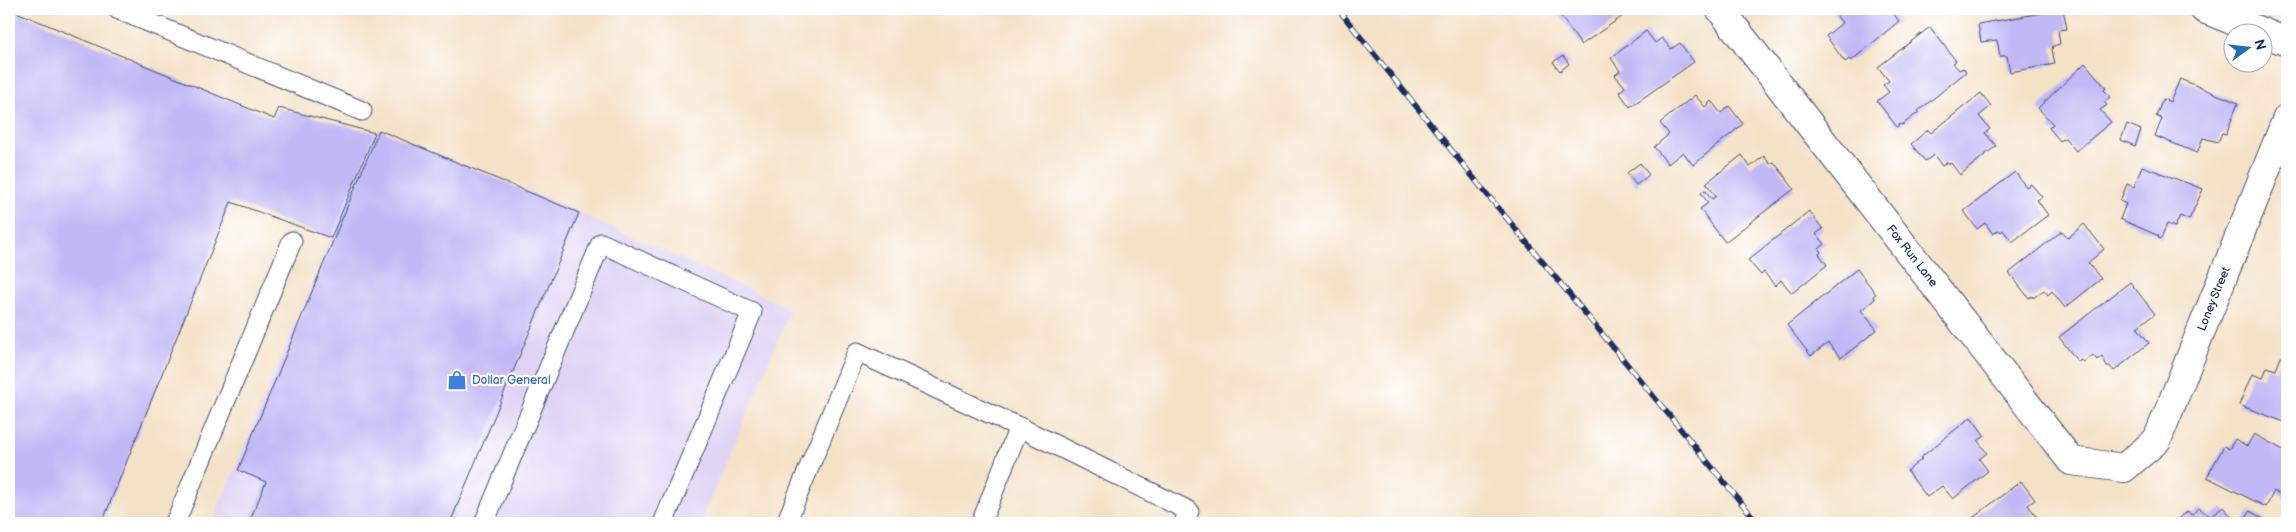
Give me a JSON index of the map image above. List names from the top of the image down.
{
  "streets": {
    "street": ["Fox Run Lane", "Loney Street"]
  },
  "crossings": [
    ["Fox Run Lane", "Loney Street"]
  ],
  "places": {
    "shop": ["Dollar General"]
  },
  "north": "right"
}
